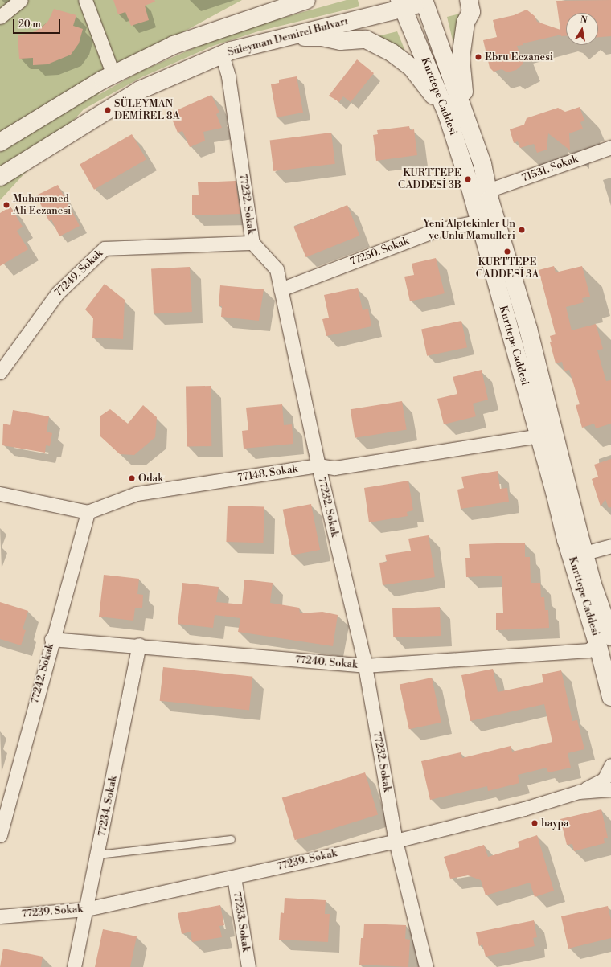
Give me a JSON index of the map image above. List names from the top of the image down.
{
  "streets": {
    "main road": ["Süleyman Demirel Bulvarı", "Kurttepe Caddesi"],
    "street": [
      "71531. Sokak",
      "77232. Sokak",
      "77250. Sokak",
      "77249. Sokak",
      "77148. Sokak",
      "77240. Sokak",
      "77242. Sokak",
      "77234. Sokak",
      "77239. Sokak",
      "77233. Sokak"
    ]
  },
  "crossings": [
    ["Süleyman Demirel Bulvarı", "Kurttepe Caddesi"],
    ["Süleyman Demirel Bulvarı", "77232. Sokak"],
    ["Kurttepe Caddesi", "71531. Sokak"],
    ["Kurttepe Caddesi", "77250. Sokak"],
    ["Kurttepe Caddesi", "77148. Sokak"],
    ["Kurttepe Caddesi", "77240. Sokak"],
    ["77232. Sokak", "77250. Sokak"],
    ["77232. Sokak", "77249. Sokak"],
    ["77232. Sokak", "77148. Sokak"],
    ["77232. Sokak", "77240. Sokak"],
    ["77232. Sokak", "77239. Sokak"],
    ["77148. Sokak", "77242. Sokak"],
    ["77240. Sokak", "77242. Sokak"],
    ["77240. Sokak", "77234. Sokak"],
    ["77234. Sokak", "77239. Sokak"],
    ["77239. Sokak", "77233. Sokak"]
  ],
  "places": [
    "Ebru Eczanesi",
    "SÜLEYMAN DEMİREL 8A",
    "KURTTEPE CADDESİ 3B",
    "Muhammed Ali Eczanesi",
    "Yeni Alptekinler Un ve Unlu Mamulleri",
    "KURTTEPE CADDESİ 3A",
    "Odak",
    "haypa"
  ],
  "scale_bar": "20 m",
  "north": "top"
}
